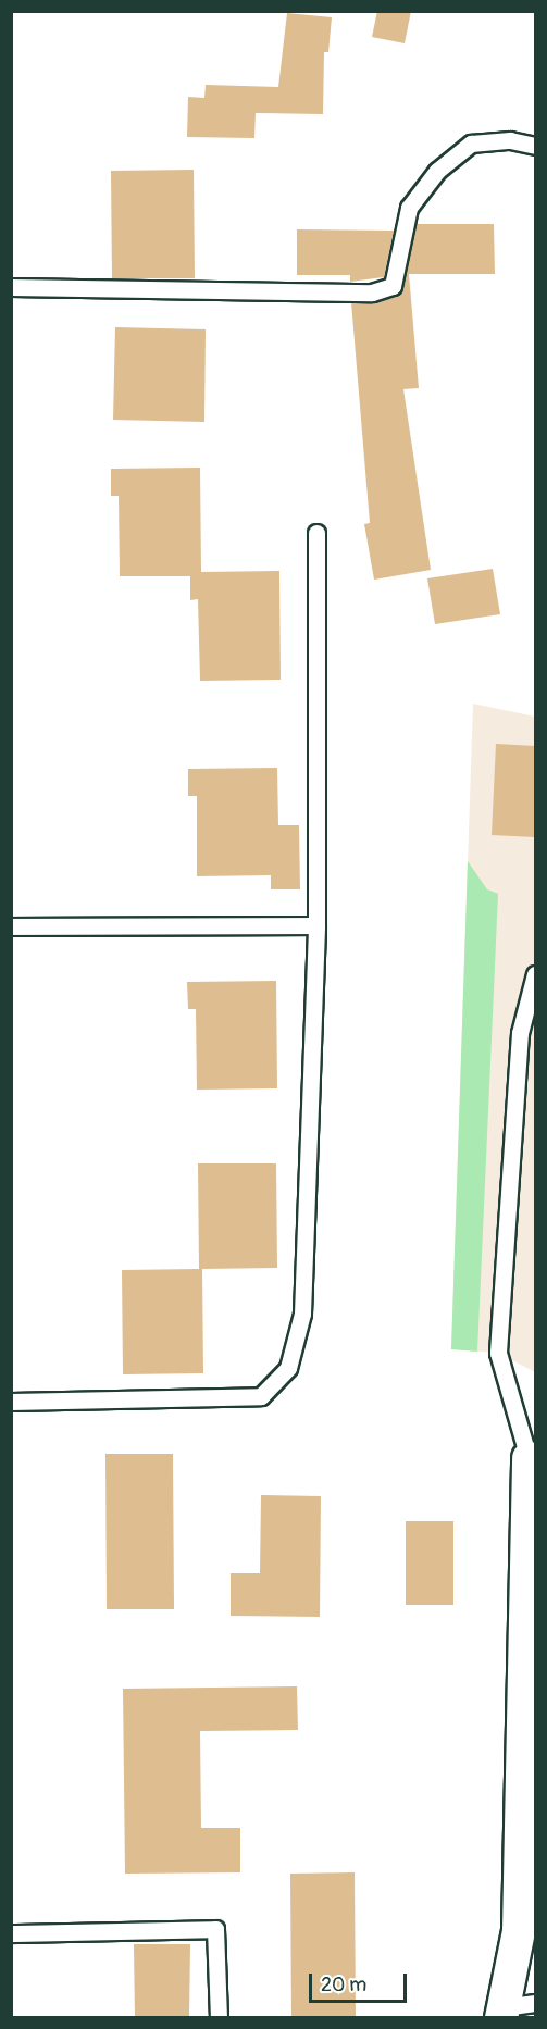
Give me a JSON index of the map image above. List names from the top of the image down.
{
  "scale_bar": "20 m"
}
